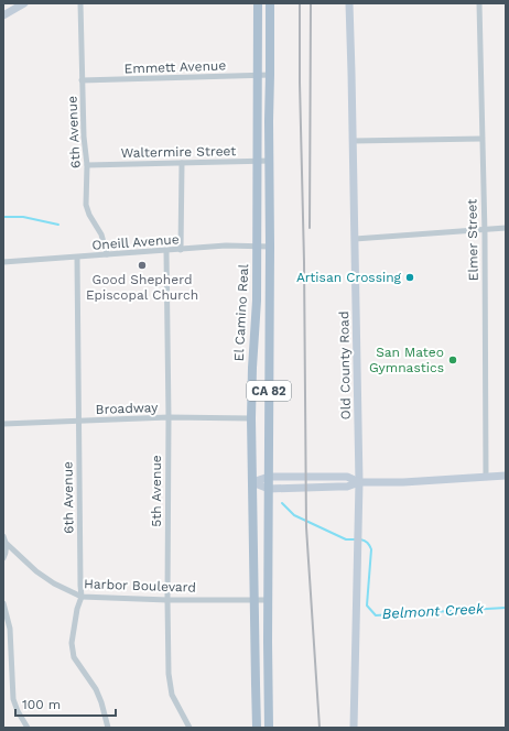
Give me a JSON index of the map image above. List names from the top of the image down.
{
  "streets": {
    "main road": ["El Camino Real", "Old County Road", "CA 82"],
    "street": [
      "Emmett Avenue",
      "6th Avenue",
      "Waltermire Street",
      "Elmer Street",
      "Oneill Avenue",
      "Broadway",
      "5th Avenue",
      "Harbor Boulevard"
    ]
  },
  "crossings": [
    ["Emmett Avenue", "6th Avenue"],
    ["Emmett Avenue", "El Camino Real"],
    ["6th Avenue", "Waltermire Street"],
    ["6th Avenue", "Oneill Avenue"],
    ["6th Avenue", "Broadway"],
    ["6th Avenue", "Harbor Boulevard"],
    ["Waltermire Street", "El Camino Real"],
    ["Oneill Avenue", "El Camino Real"],
    ["Oneill Avenue", "5th Avenue"],
    ["El Camino Real", "Broadway"],
    ["El Camino Real", "Harbor Boulevard"],
    ["Broadway", "5th Avenue"],
    ["5th Avenue", "Harbor Boulevard"]
  ],
  "water": ["Belmont Creek"],
  "places": ["Good Shepherd Episcopal Church", "Artisan Crossing", "San Mateo Gymnastics"],
  "scale_bar": "100 m"
}
